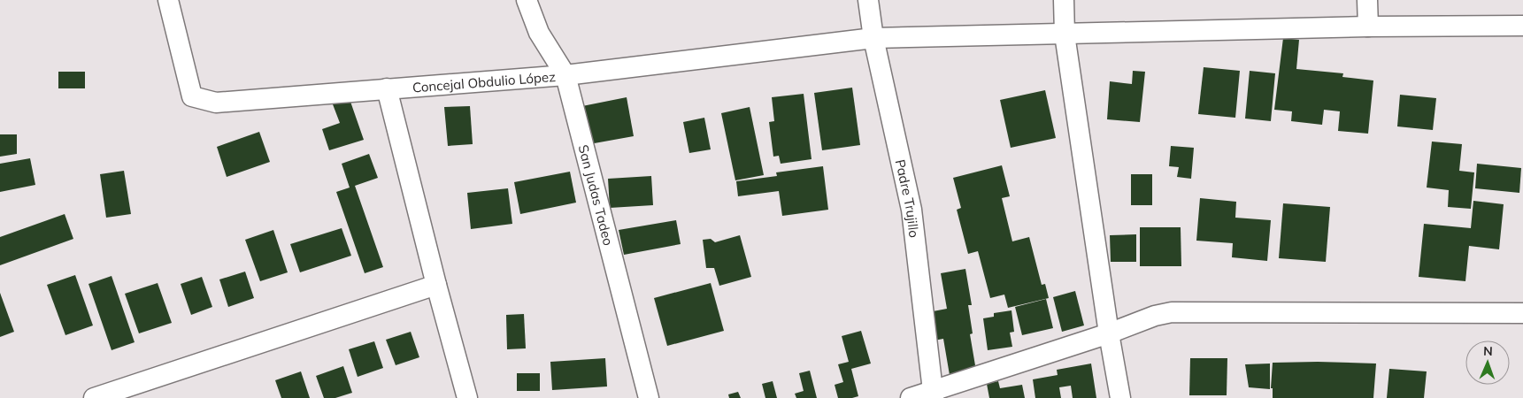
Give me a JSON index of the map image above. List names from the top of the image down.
{
  "streets": {
    "street": ["Concejal Obdulio López", "San Judas Tadeo", "Padre Trujillo"]
  },
  "crossings": [
    ["Concejal Obdulio López", "San Judas Tadeo"],
    ["Concejal Obdulio López", "Padre Trujillo"]
  ],
  "north": "top"
}
